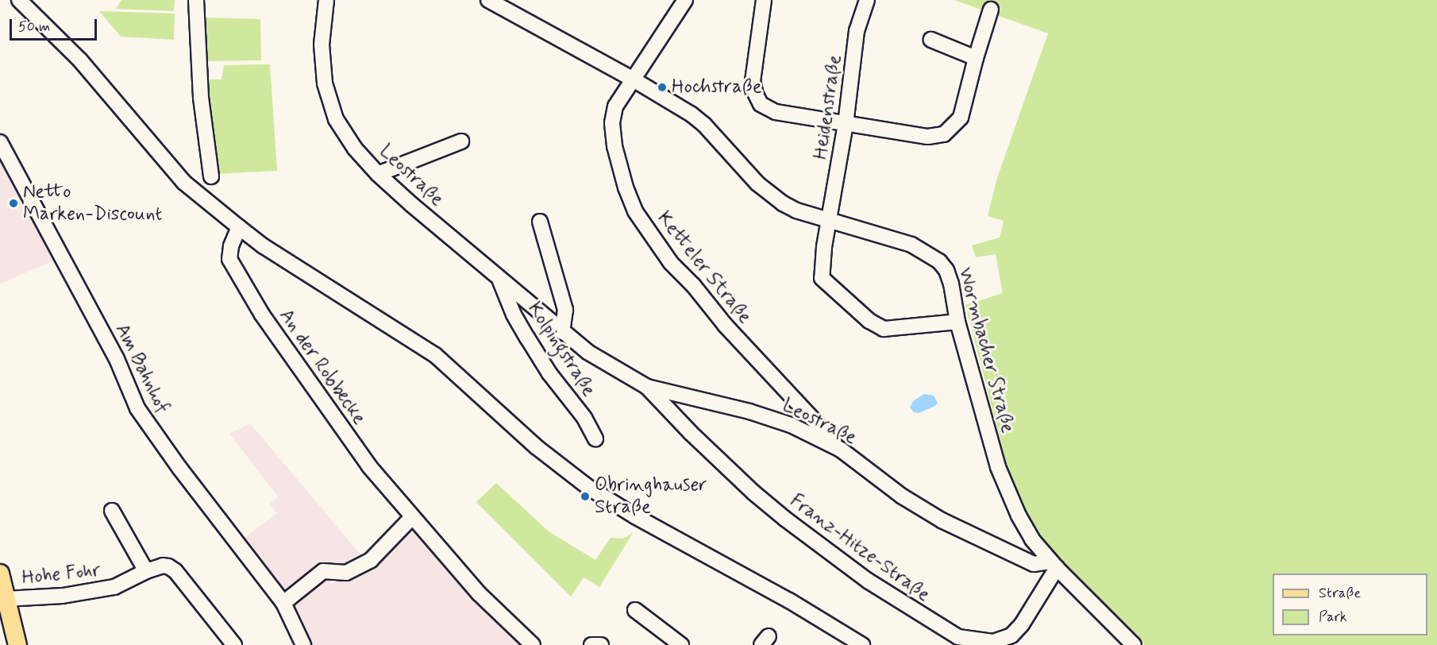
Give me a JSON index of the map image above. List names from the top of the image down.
{
  "streets": {
    "street": [
      "Heidenstraße",
      "Leostraße",
      "Ketteler Straße",
      "Kolpingstraße",
      "Wormbacher Straße",
      "An der Robbecke",
      "Am Bahnhof",
      "Franz-Hitze-Straße",
      "Hohe Fohr"
    ]
  },
  "crossings": [
    ["Heidenstraße", "Wormbacher Straße"],
    ["Leostraße", "Ketteler Straße"],
    ["Leostraße", "Kolpingstraße"],
    ["Leostraße", "Wormbacher Straße"],
    ["Leostraße", "Franz-Hitze-Straße"],
    ["Ketteler Straße", "Wormbacher Straße"],
    ["Wormbacher Straße", "Franz-Hitze-Straße"]
  ],
  "places": ["Hochstraße", "Netto Marken-Discount", "Obringhauser Straße"],
  "legend": ["Straße", "Park"],
  "scale_bar": "50 m"
}
